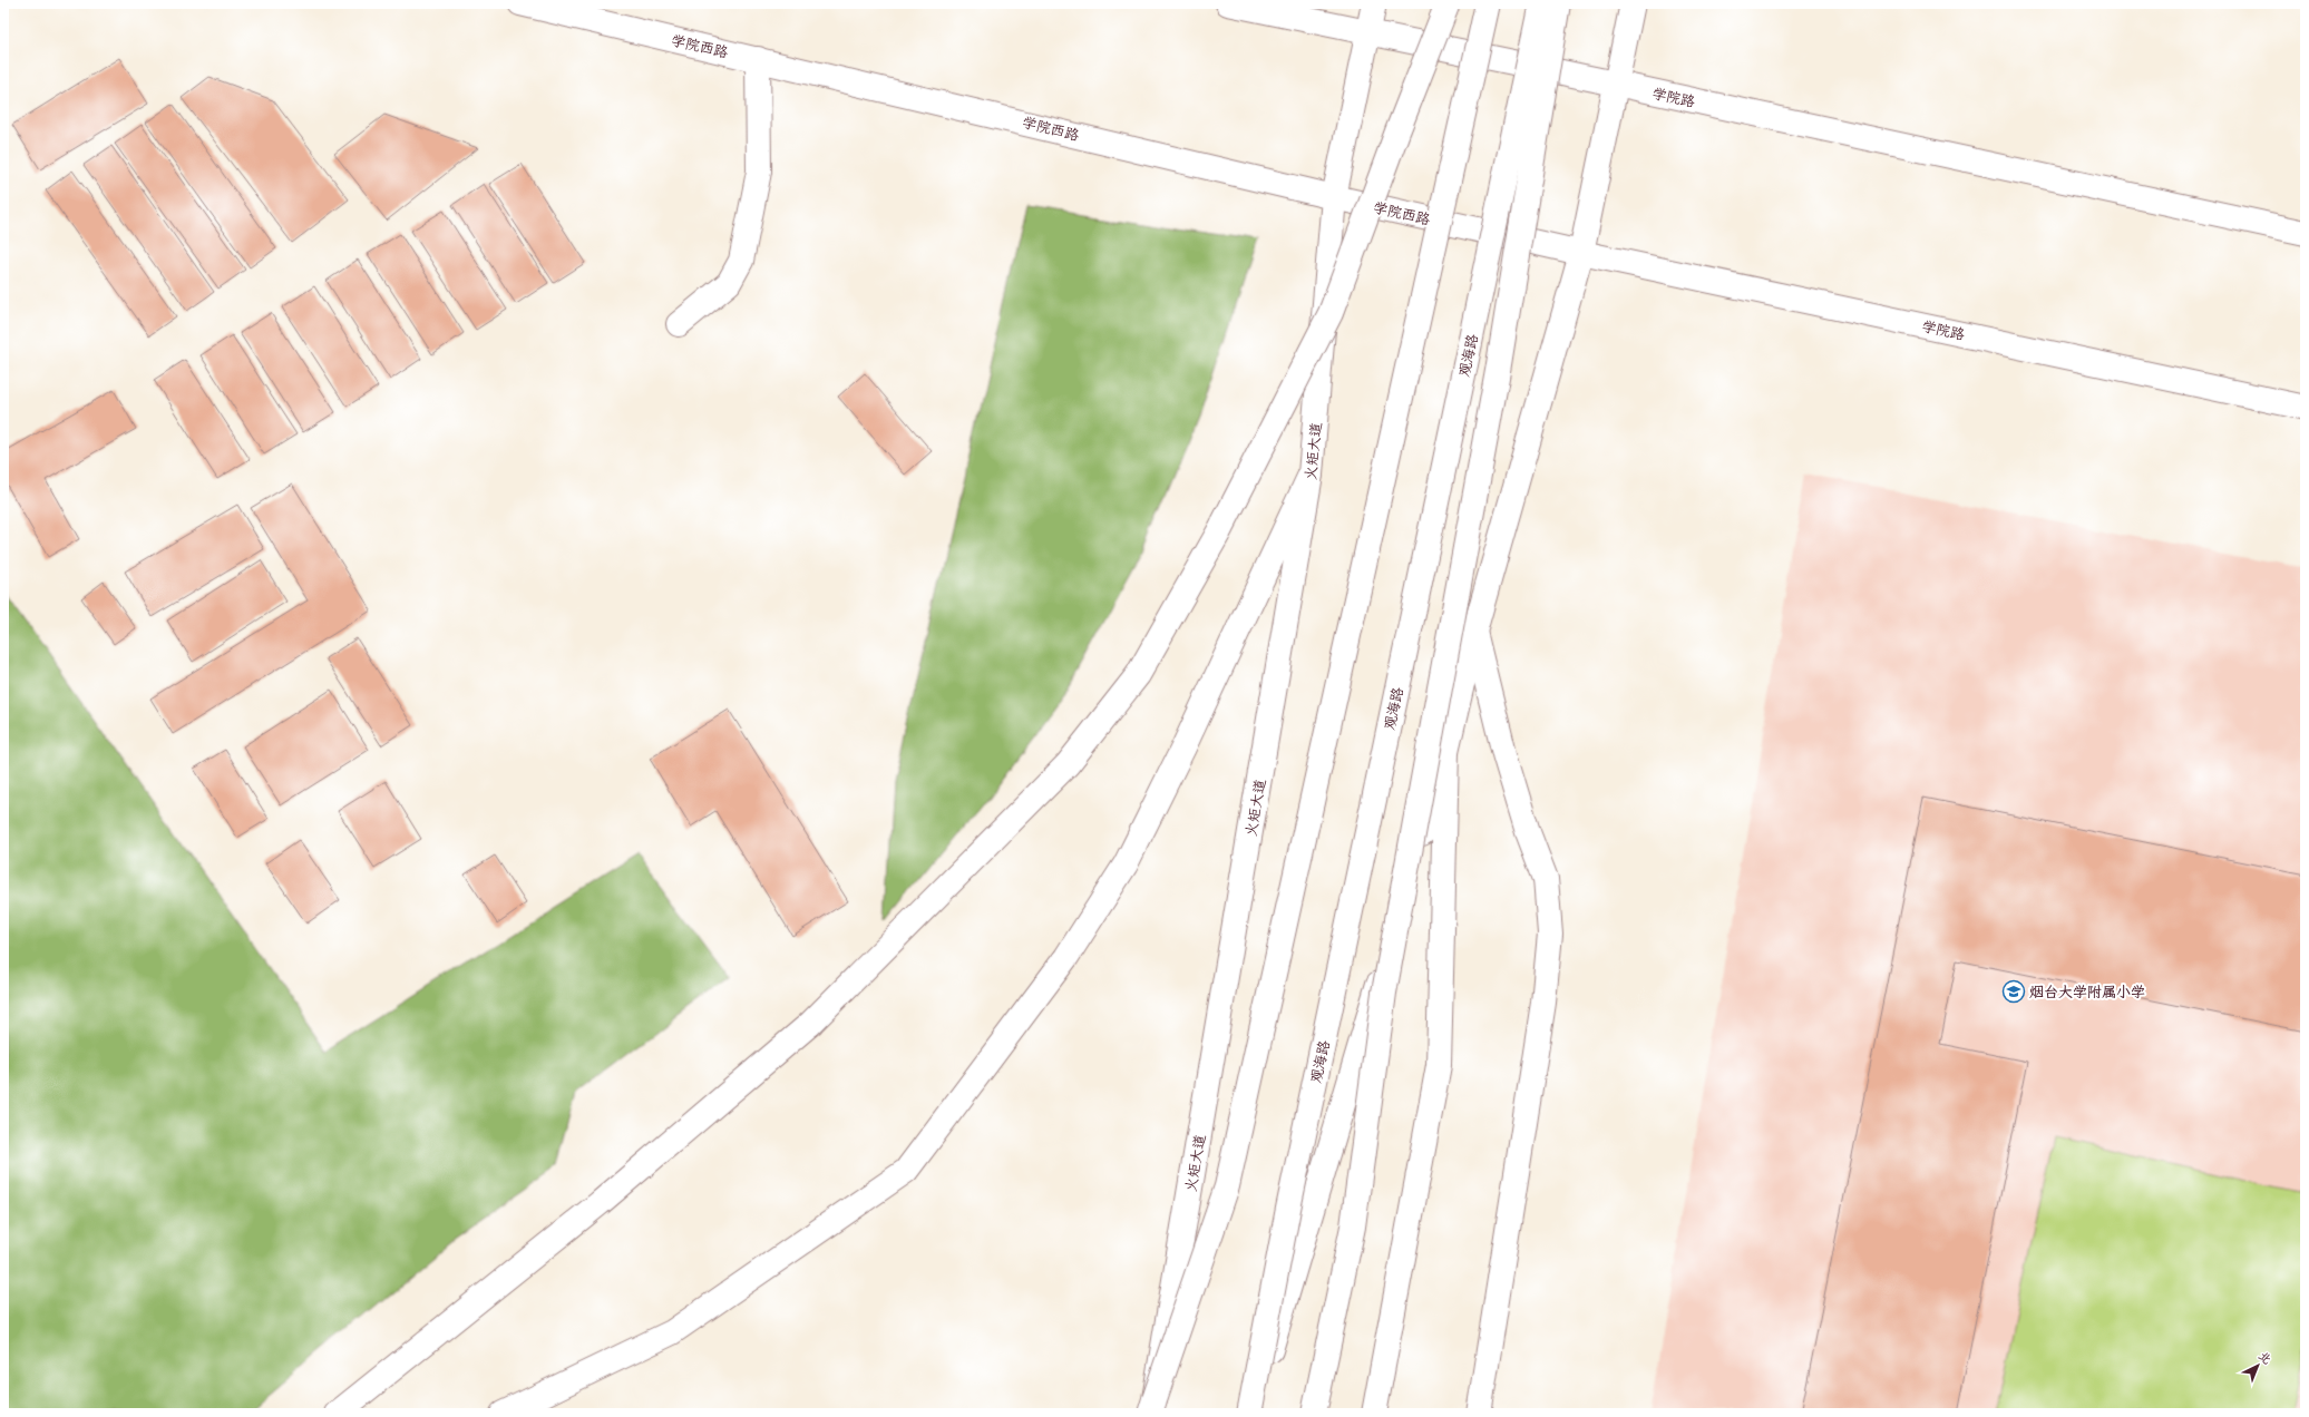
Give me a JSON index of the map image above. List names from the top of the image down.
{
  "streets": {
    "main road": [
      "学院西路",
      "学院路",
      "观海路",
      "火矩大道"
    ]
  },
  "crossings": [
    ["学院西路", "学院路"],
    ["学院西路", "火矩大道"]
  ],
  "places": {
    "school or university": ["烟台大学附属小学"]
  },
  "north": "top right"
}
